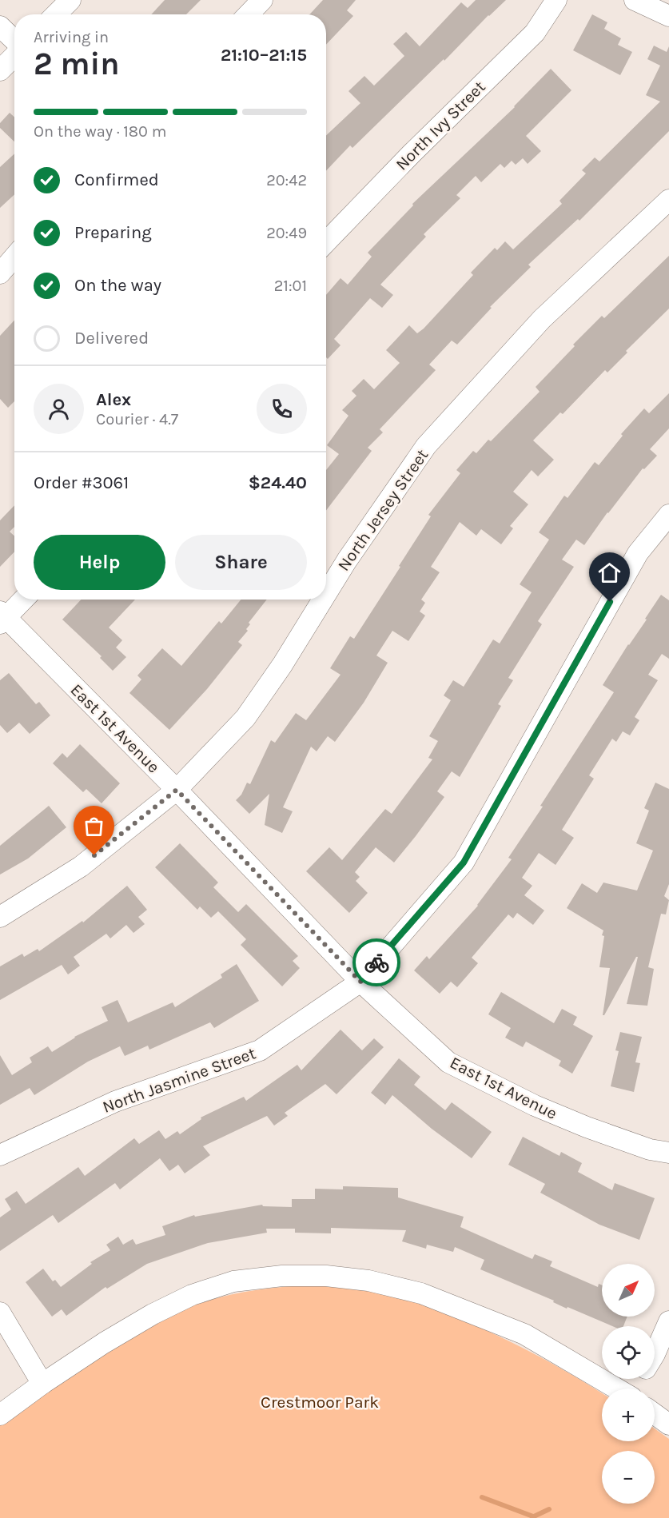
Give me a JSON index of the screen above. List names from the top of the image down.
{
  "streets": {
    "street": [
      "North Ivy Street",
      "North Jersey Street",
      "East 1st Avenue",
      "North Jasmine Street"
    ]
  },
  "crossings": [
    ["North Jersey Street", "East 1st Avenue"],
    ["East 1st Avenue", "North Jasmine Street"]
  ],
  "parks": ["Crestmoor Park"],
  "north": "top right",
  "page": {
    "heading": ["2 min", "Arriving in", "21:10–21:15"],
    "panel": [
      "Alex",
      "Courier · 4.7",
      "Order #3061",
      "$24.40"
    ],
    "bar": "On the way · 180 m",
    "list": [
      ["Confirmed", "20:42"],
      ["Preparing", "20:49"],
      ["On the way", "21:01"],
      "Delivered"
    ],
    "buttons": ["Help", "Share"],
    "map_buttons": ["+", "−"]
  }
}
